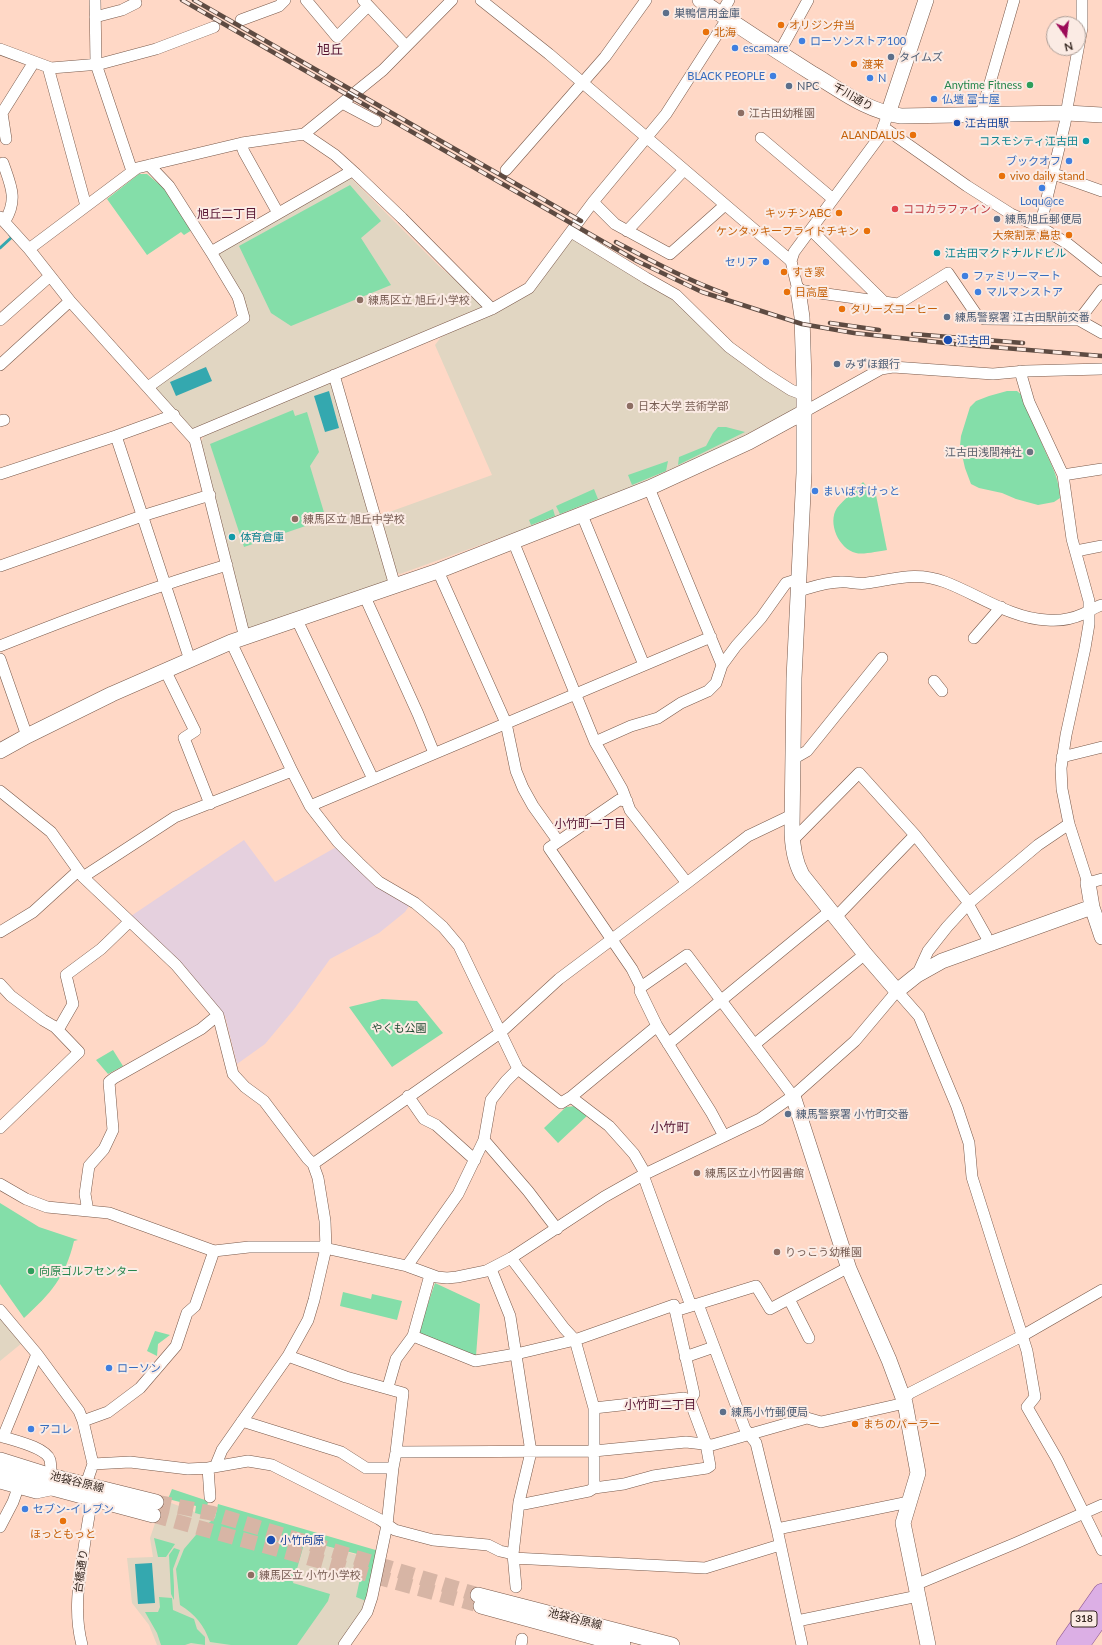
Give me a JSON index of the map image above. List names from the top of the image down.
{
  "streets": {
    "main road": ["318"],
    "street": ["千川通り", "池袋谷原線", "台橋通り"]
  },
  "crossings": [
    ["池袋谷原線", "台橋通り"]
  ],
  "districts": [
    "旭丘",
    "旭丘二丁目",
    "小竹町一丁目",
    "小竹町",
    "小竹町二丁目"
  ],
  "parks": ["やくも公園"],
  "places": [
    "巣鴨信用金庫",
    "オリジン弁当",
    "北海",
    "ローソンストア100",
    "escamare",
    "タイムズ",
    "渡来",
    "BLACK PEOPLE",
    "N",
    "Anytime Fitness",
    "NPC",
    "仏壇 富士屋",
    "江古田幼稚園",
    "江古田駅",
    "ALANDALUS",
    "コスモシティ江古田",
    "ブックオフ",
    "vivo daily stand",
    "Loqu@ce",
    "ココカラファイン",
    "キッチンABC",
    "練馬旭丘郵便局",
    "ケンタッキーフライドチキン",
    "大衆割烹 島忠",
    "江古田マクドナルドビル",
    "セリア",
    "すき家",
    "ファミリーマート",
    "日高屋",
    "マルマンストア",
    "練馬区立 旭丘小学校",
    "タリーズコーヒー",
    "練馬警察署 江古田駅前交番",
    "江古田",
    "みずほ銀行",
    "日本大学 芸術学部",
    "江古田浅間神社",
    "まいばすけっと",
    "練馬区立 旭丘中学校",
    "体育倉庫",
    "練馬警察署 小竹町交番",
    "練馬区立小竹図書館",
    "りっこう幼稚園",
    "向原ゴルフセンター",
    "ローソン",
    "練馬小竹郵便局",
    "まちのパーラー",
    "アコレ",
    "セブン-イレブン",
    "ほっともっと",
    "小竹向原",
    "練馬区立 小竹小学校"
  ],
  "north": "bottom"
}
